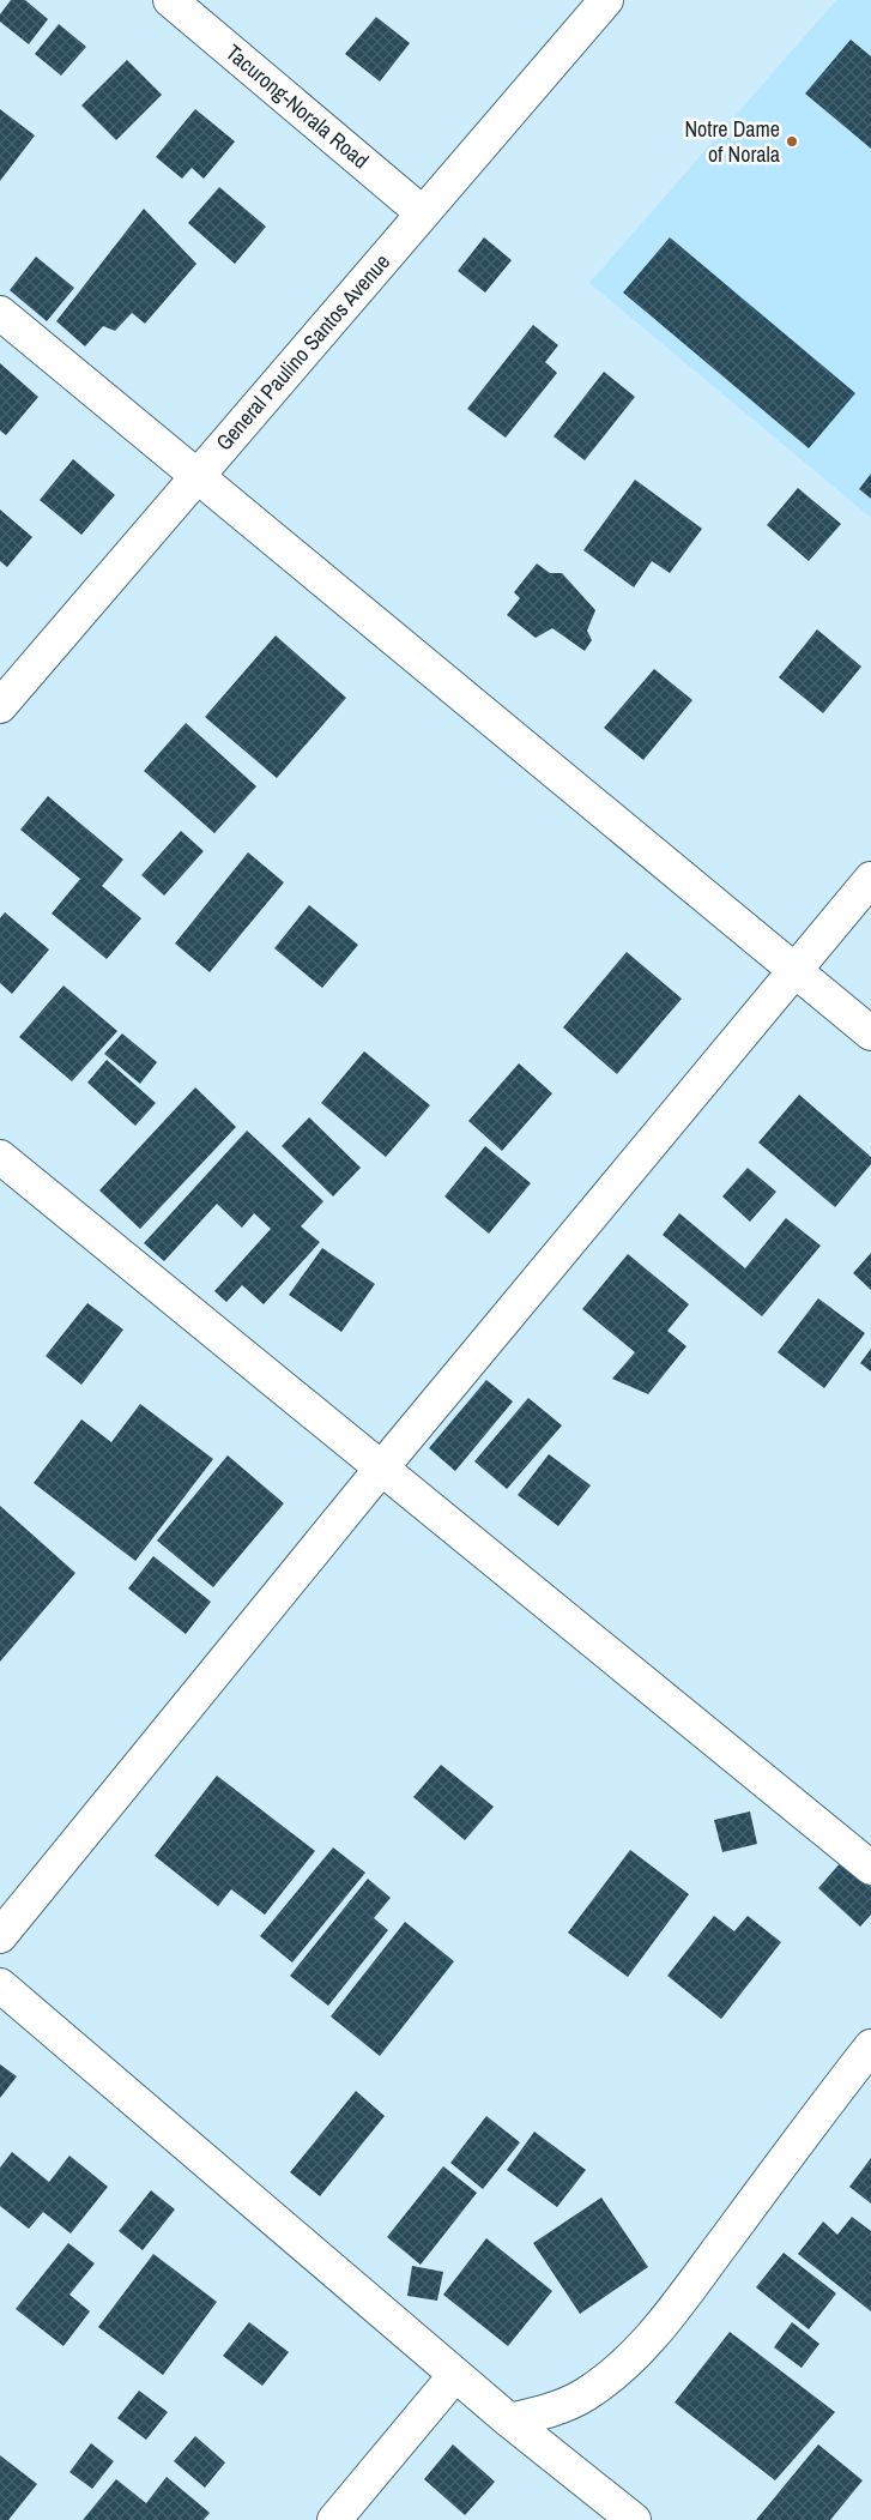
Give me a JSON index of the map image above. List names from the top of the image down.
{
  "streets": {
    "street": ["Tacurong-Norala Road", "General Paulino Santos Avenue"]
  },
  "crossings": [
    ["Tacurong-Norala Road", "General Paulino Santos Avenue"]
  ],
  "places": ["Notre Dame of Norala"]
}
